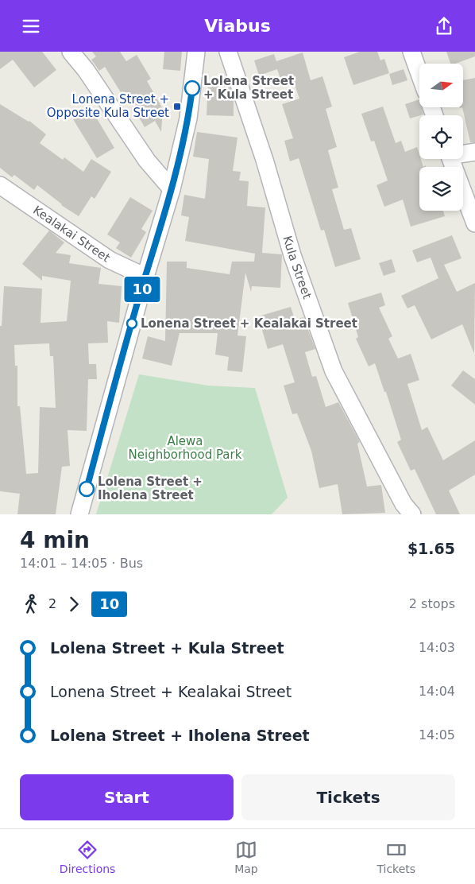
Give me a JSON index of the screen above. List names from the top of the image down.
{
  "streets": {
    "street": ["Kealakai Street", "Kula Street"]
  },
  "parks": ["Alewa Neighborhood Park"],
  "places": {
    "other": ["Lolena Street + Kula Street", "Lonena Street + Kealakai Street", "Lolena Street + Iholena Street"],
    "transit": ["Lonena Street + Opposite Kula Street"]
  },
  "lines": ["bus line 10"],
  "north": "right",
  "page": {
    "header": "Viabus",
    "on_map": "10",
    "heading": ["4 min", "14:01 – 14:05 · Bus", "$1.65"],
    "legs": ["2", "10", "2 stops"],
    "list": [
      {
        "name": "Lolena Street + Kula Street",
        "value": "14:03"
      },
      {
        "name": "Lonena Street + Kealakai Street",
        "value": "14:04"
      },
      {
        "name": "Lolena Street + Iholena Street",
        "value": "14:05"
      }
    ],
    "buttons": ["Start", "Tickets"],
    "tabs": ["Directions", "Map", "Tickets"]
  }
}
